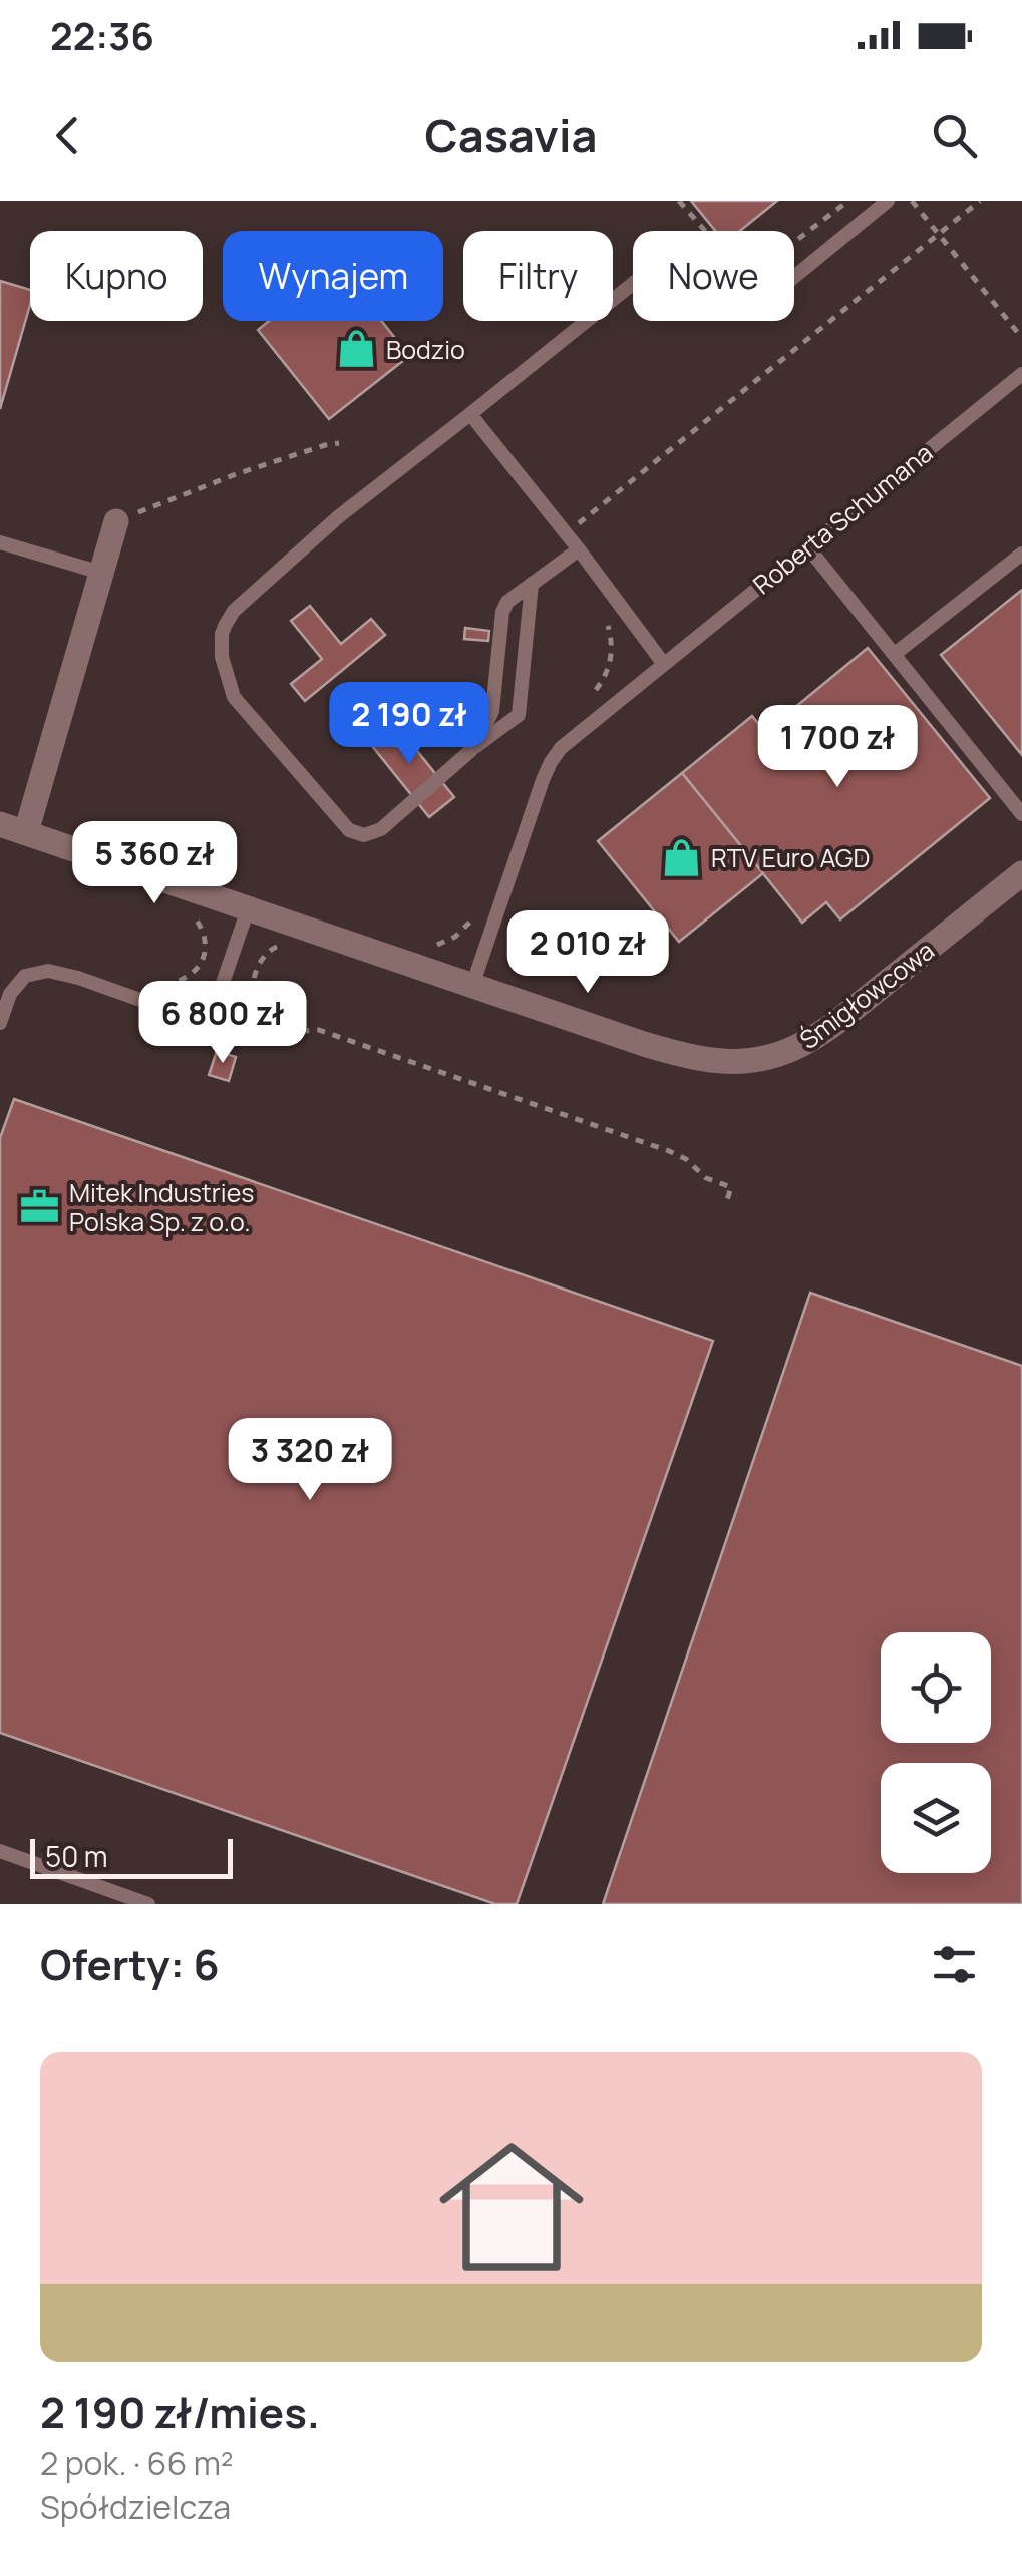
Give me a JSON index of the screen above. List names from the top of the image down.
{
  "streets": {
    "street": ["Śmigłowcowa"],
    "lane": ["Roberta Schumana"]
  },
  "crossings": [
    ["Roberta Schumana", "Śmigłowcowa"]
  ],
  "places": {
    "shop": ["Bodzio", "RTV Euro AGD"],
    "office": ["Mitek Industries Polska Sp. z o.o."]
  },
  "scale_bar": "50 m",
  "page": {
    "status": "22:36",
    "header": "Casavia",
    "chip": [
      "Kupno",
      "Wynajem",
      "Filtry",
      "Nowe"
    ],
    "price": [
      "2 190 zł",
      "1 700 zł",
      "5 360 zł",
      "2 010 zł",
      "6 800 zł",
      "3 320 zł"
    ],
    "scale": "50 m",
    "heading": "Oferty: 6",
    "list": [
      {
        "name": "2 190 zł/mies.",
        "note": "2 pok. · 66 m² · Spółdzielcza"
      }
    ]
  }
}
